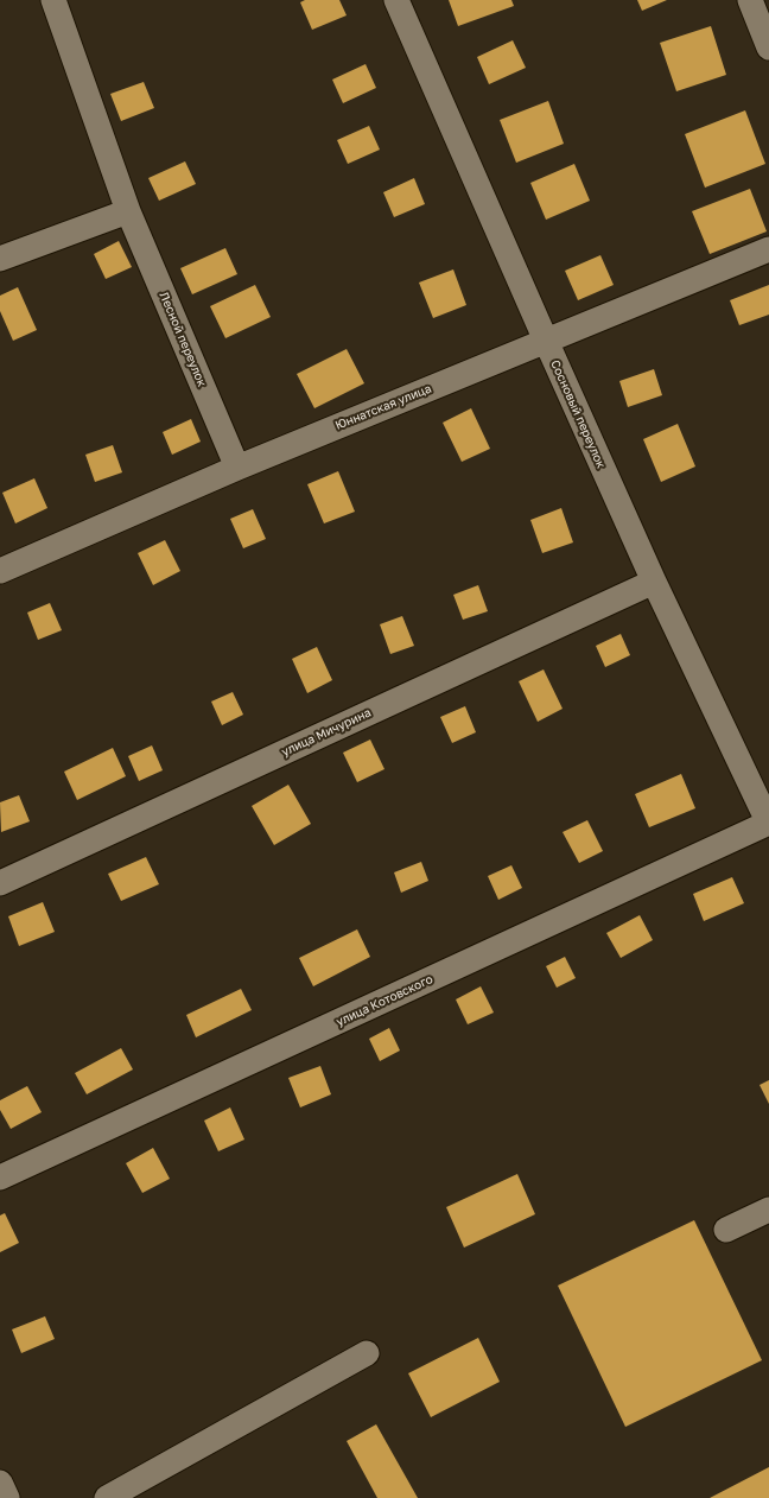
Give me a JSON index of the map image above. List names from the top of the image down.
{
  "streets": {
    "street": [
      "Лесной переулок",
      "Юннатская улица",
      "Сосновый переулок",
      "улица Мичурина",
      "улица Котовского"
    ]
  },
  "crossings": [
    ["Лесной переулок", "Юннатская улица"],
    ["Юннатская улица", "Сосновый переулок"],
    ["Сосновый переулок", "улица Мичурина"],
    ["Сосновый переулок", "улица Котовского"]
  ]
}
